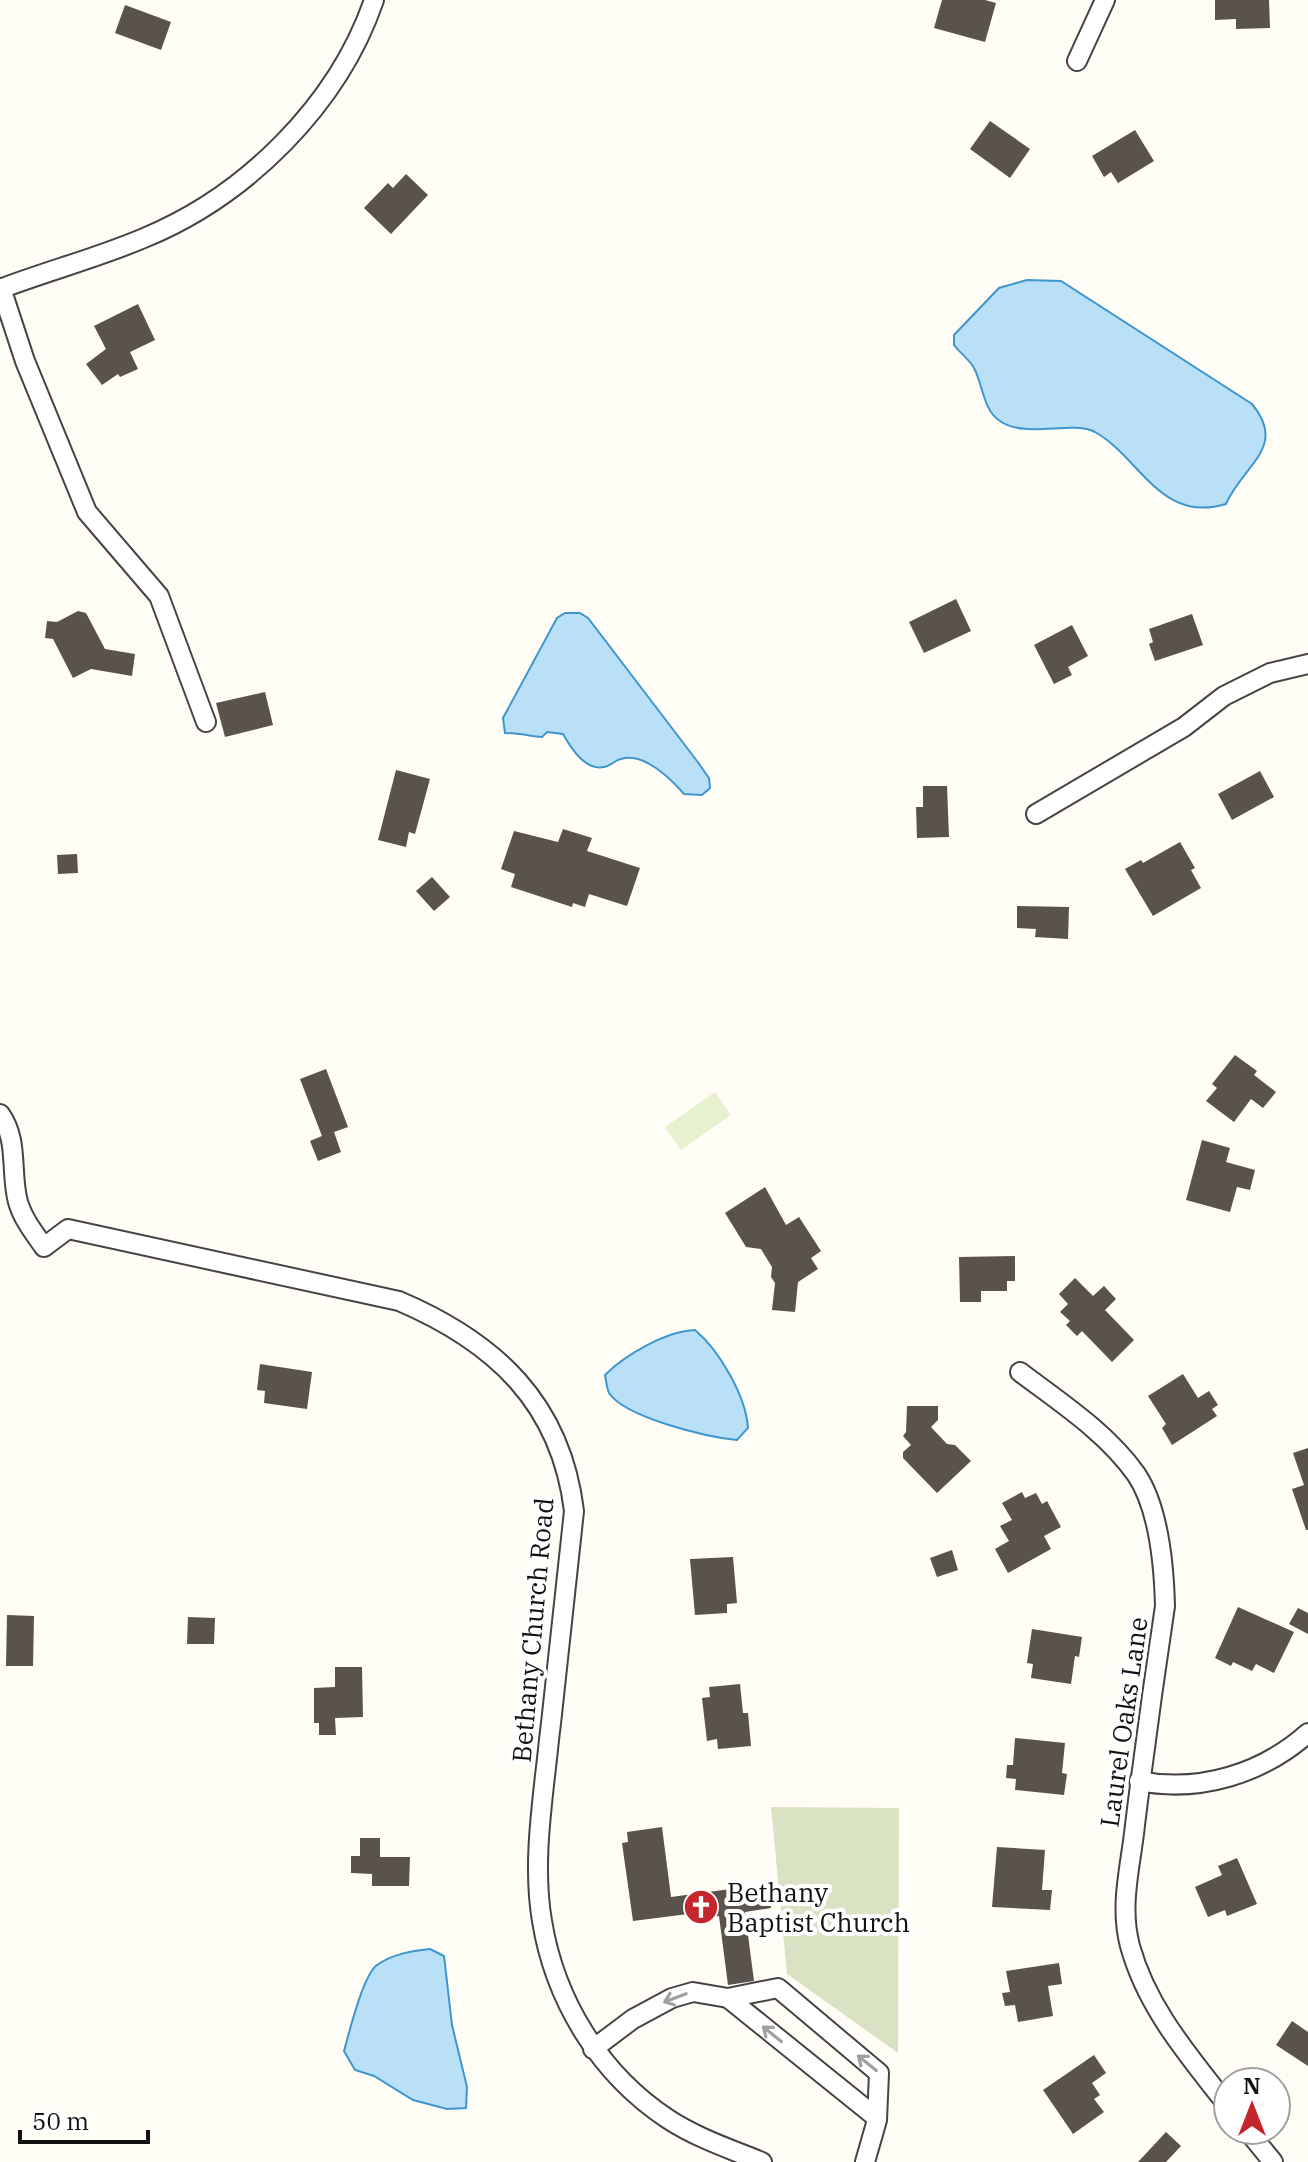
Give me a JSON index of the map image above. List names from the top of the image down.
{
  "streets": {
    "street": ["Bethany Church Road", "Laurel Oaks Lane"]
  },
  "places": {
    "church": ["Bethany Baptist Church"]
  },
  "scale_bar": "50 m",
  "north": "top"
}
